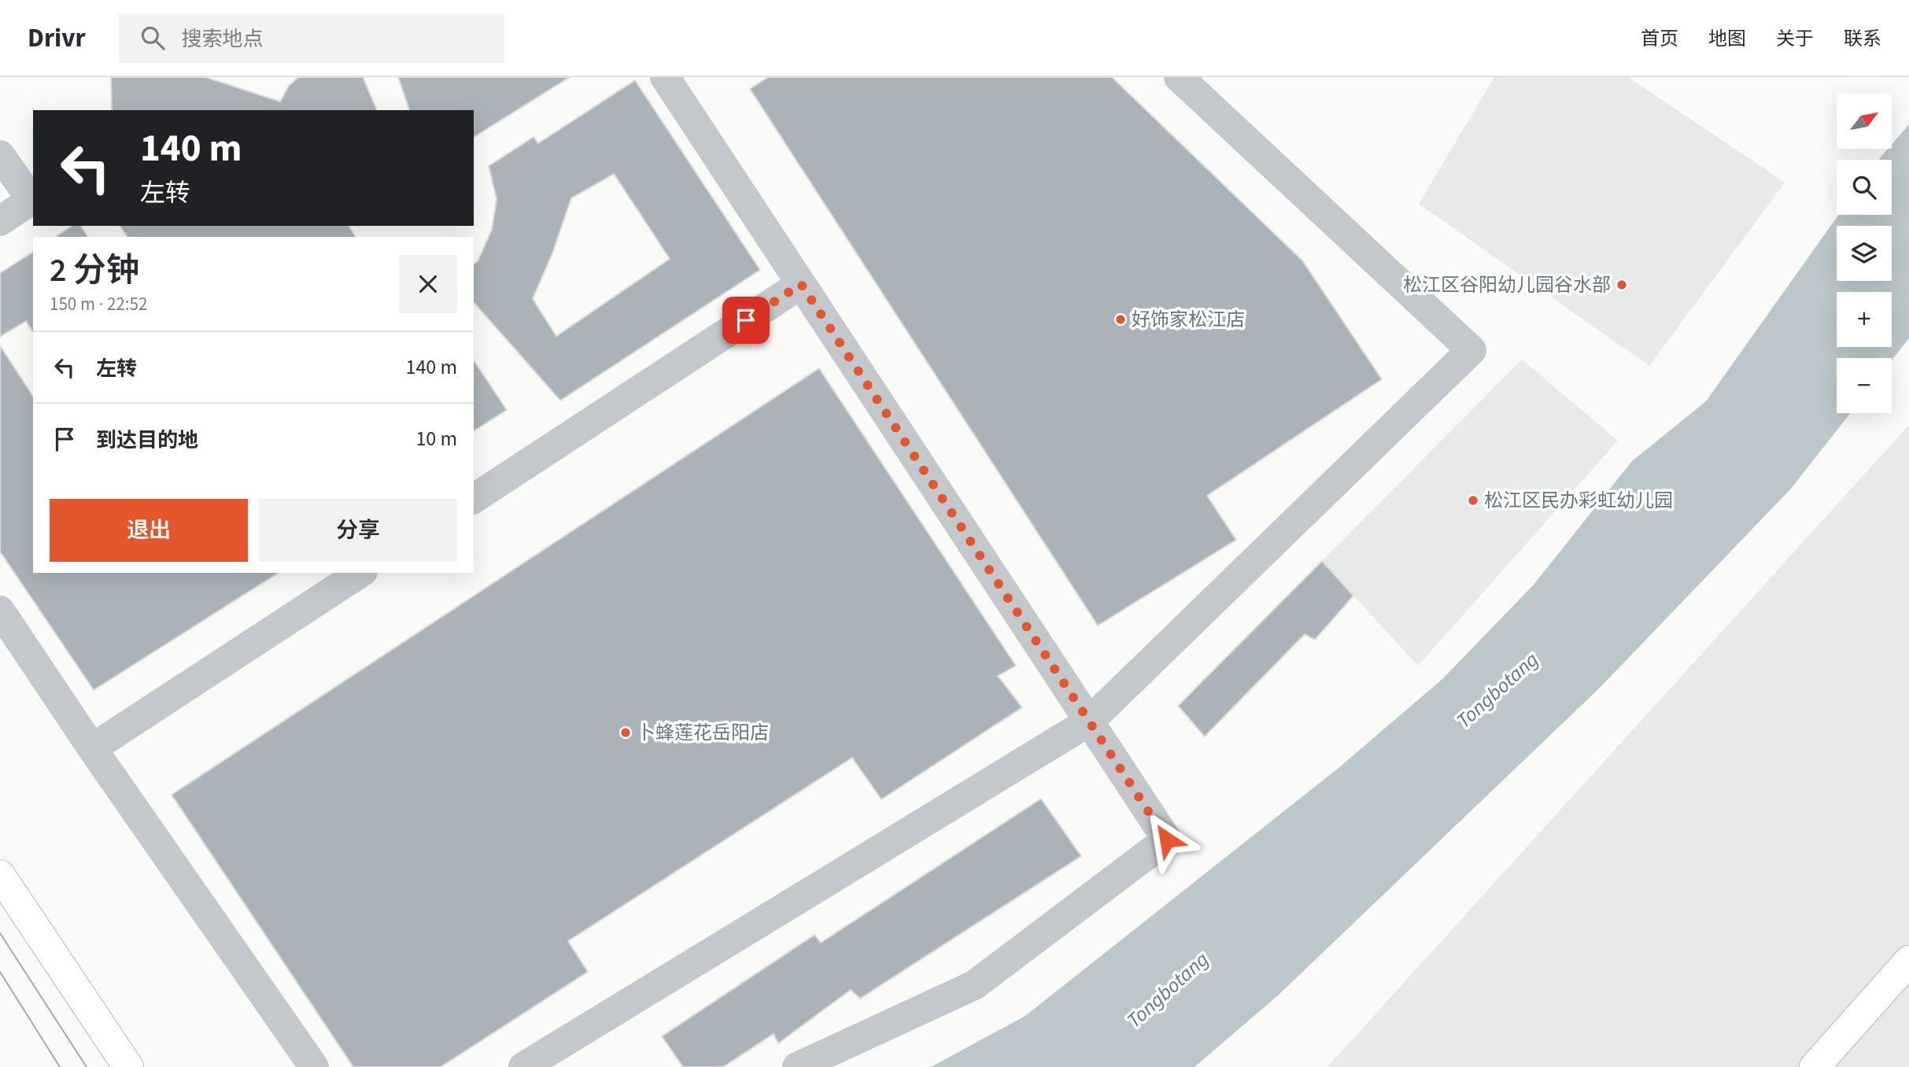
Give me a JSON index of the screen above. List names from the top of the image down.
{
  "water": ["Tongbotang"],
  "places": [
    "松江区谷阳幼儿园谷水部",
    "好饰家松江店",
    "松江区民办彩虹幼儿园",
    "卜蜂莲花岳阳店"
  ],
  "north": "top right",
  "page": {
    "header": "Drivr",
    "search": "搜索地点",
    "nav": [
      "首页",
      "地图",
      "关于",
      "联系"
    ],
    "map_buttons": ["+", "−"],
    "turn": ["140 m", "左转"],
    "heading": ["2 分钟", "150 m · 22:52"],
    "list": [
      {
        "name": "左转",
        "value": "140 m"
      },
      {
        "name": "到达目的地",
        "value": "10 m"
      }
    ],
    "buttons": ["退出", "分享"]
  }
}
